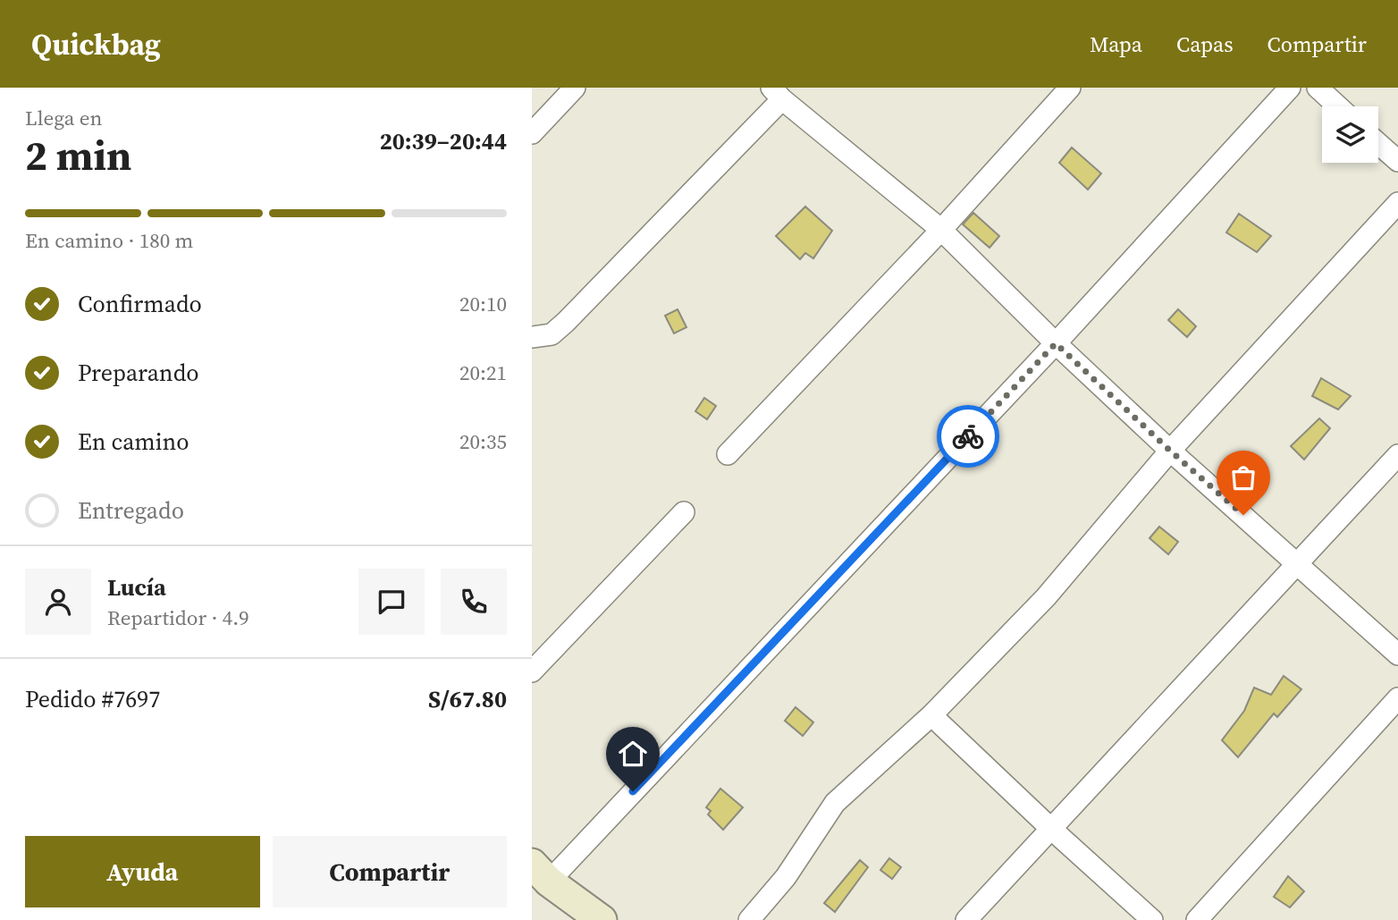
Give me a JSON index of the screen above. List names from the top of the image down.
{
  "page": {
    "header": "Quickbag",
    "nav": ["Mapa", "Capas", "Compartir"],
    "heading": ["2 min", "Llega en", "20:39–20:44"],
    "panel": [
      "Lucía",
      "Repartidor · 4.9",
      "Pedido #7697",
      "S/67.80"
    ],
    "bar": "En camino · 180 m",
    "list": [
      ["Confirmado", "20:10"],
      ["Preparando", "20:21"],
      ["En camino", "20:35"],
      "Entregado"
    ],
    "buttons": ["Ayuda", "Compartir"]
  }
}
